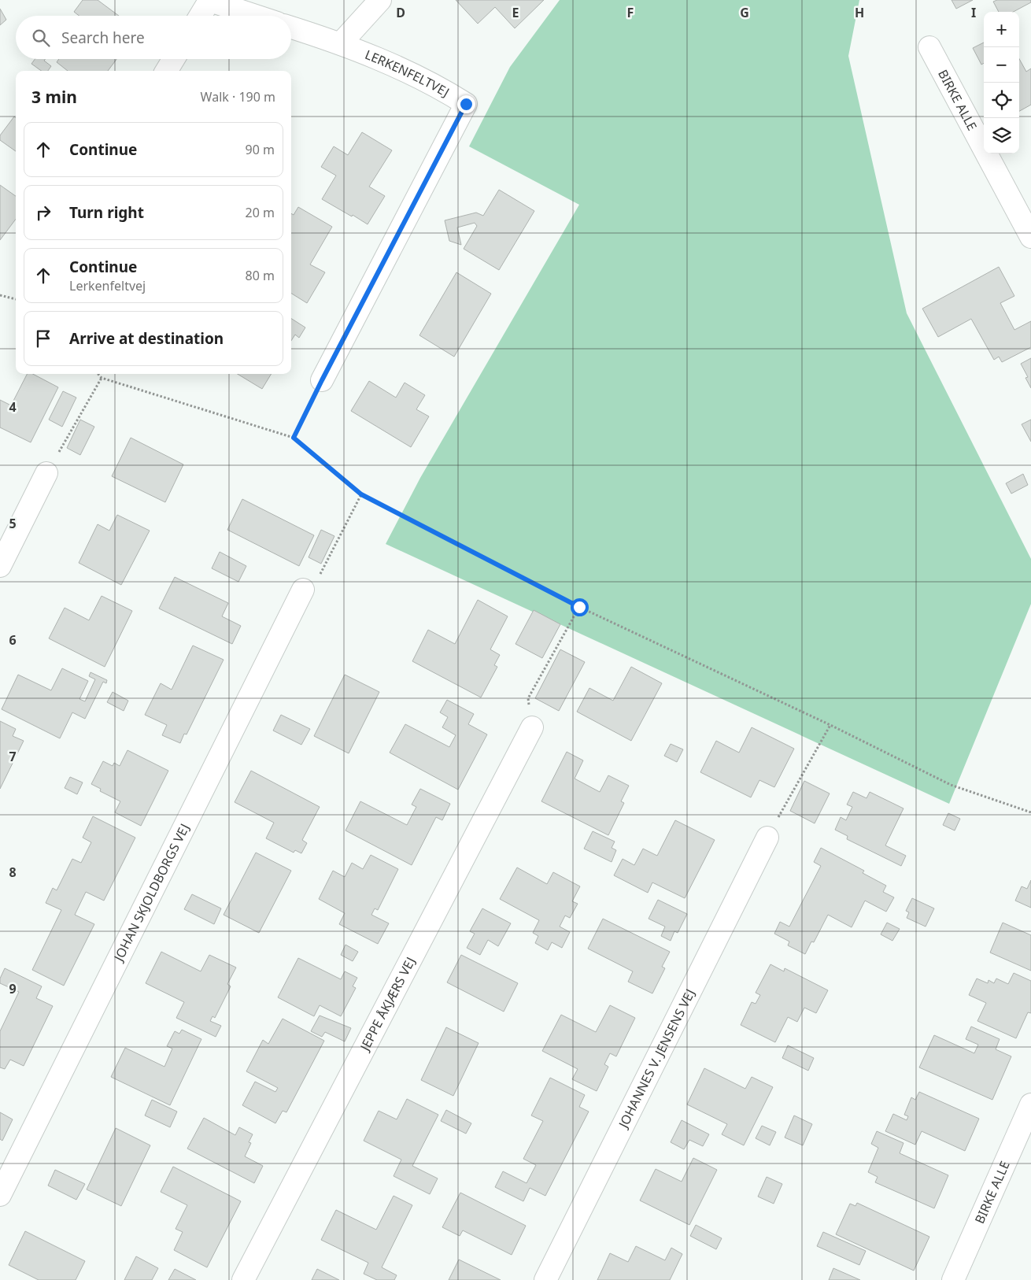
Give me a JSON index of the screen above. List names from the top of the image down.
{
  "streets": {
    "street": [
      "LERKENFELTVEJ",
      "BIRKE ALLE",
      "JOHAN SKJOLDBORGS VEJ",
      "JEPPE ÅKJÆRS VEJ",
      "JOHANNES V. JENSENS VEJ"
    ]
  },
  "page": {
    "map_buttons": ["+", "−"],
    "search": "Search here",
    "heading": ["3 min", "Walk · 190 m"],
    "list": [
      ["Continue", "90 m"],
      ["Turn right", "20 m"],
      ["Continue", "Lerkenfeltvej", "80 m"],
      "Arrive at destination"
    ]
  },
  "grid": {
    "columns": [
      "D",
      "E",
      "F",
      "G",
      "H",
      "I"
    ],
    "rows": [
      "4",
      "5",
      "6",
      "7",
      "8",
      "9"
    ]
  }
}
